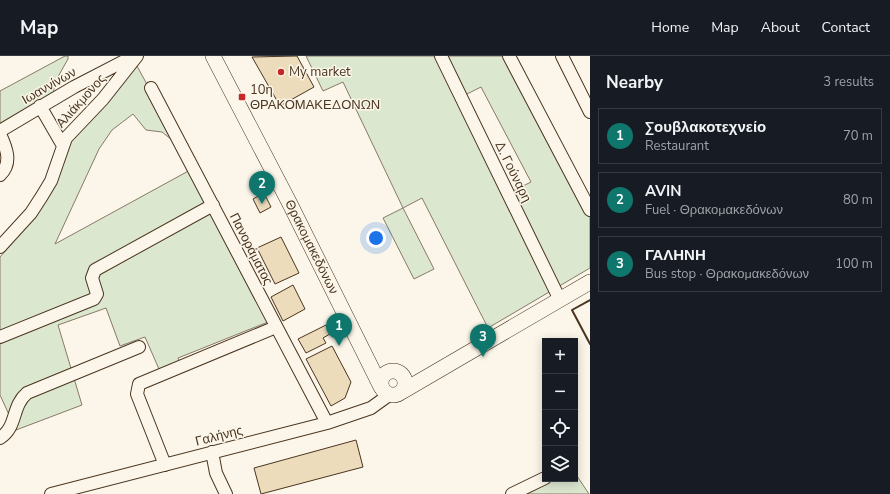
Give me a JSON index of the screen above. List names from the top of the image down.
{
  "streets": {
    "main road": ["Θρακομακεδόνων"],
    "street": [
      "Ιωαννίνων",
      "Αλιάκμονος",
      "Δ. Γούναρη",
      "Πανοράματος",
      "Γαλήνης"
    ]
  },
  "crossings": [
    ["Ιωαννίνων", "Αλιάκμονος"],
    ["Θρακομακεδόνων", "Γαλήνης"],
    ["Πανοράματος", "Γαλήνης"]
  ],
  "places": {
    "other": ["My market"],
    "transit": ["10η ΘΡΑΚΟΜΑΚΕΔΟΝΩΝ"]
  },
  "page": {
    "header": "Map",
    "nav": [
      "Home",
      "Map",
      "About",
      "Contact"
    ],
    "heading": ["Nearby", "3 results"],
    "list": [
      {
        "mark": "1",
        "name": "Σουβλακοτεχνείο",
        "note": "Restaurant",
        "value": "70 m"
      },
      {
        "mark": "2",
        "name": "AVIN",
        "note": "Fuel · Θρακομακεδόνων",
        "value": "80 m"
      },
      {
        "mark": "3",
        "name": "ΓΑΛΗΝΗ",
        "note": "Bus stop · Θρακομακεδόνων",
        "value": "100 m"
      }
    ],
    "pins": ["2", "1", "3"],
    "map_buttons": ["+", "−"]
  }
}
